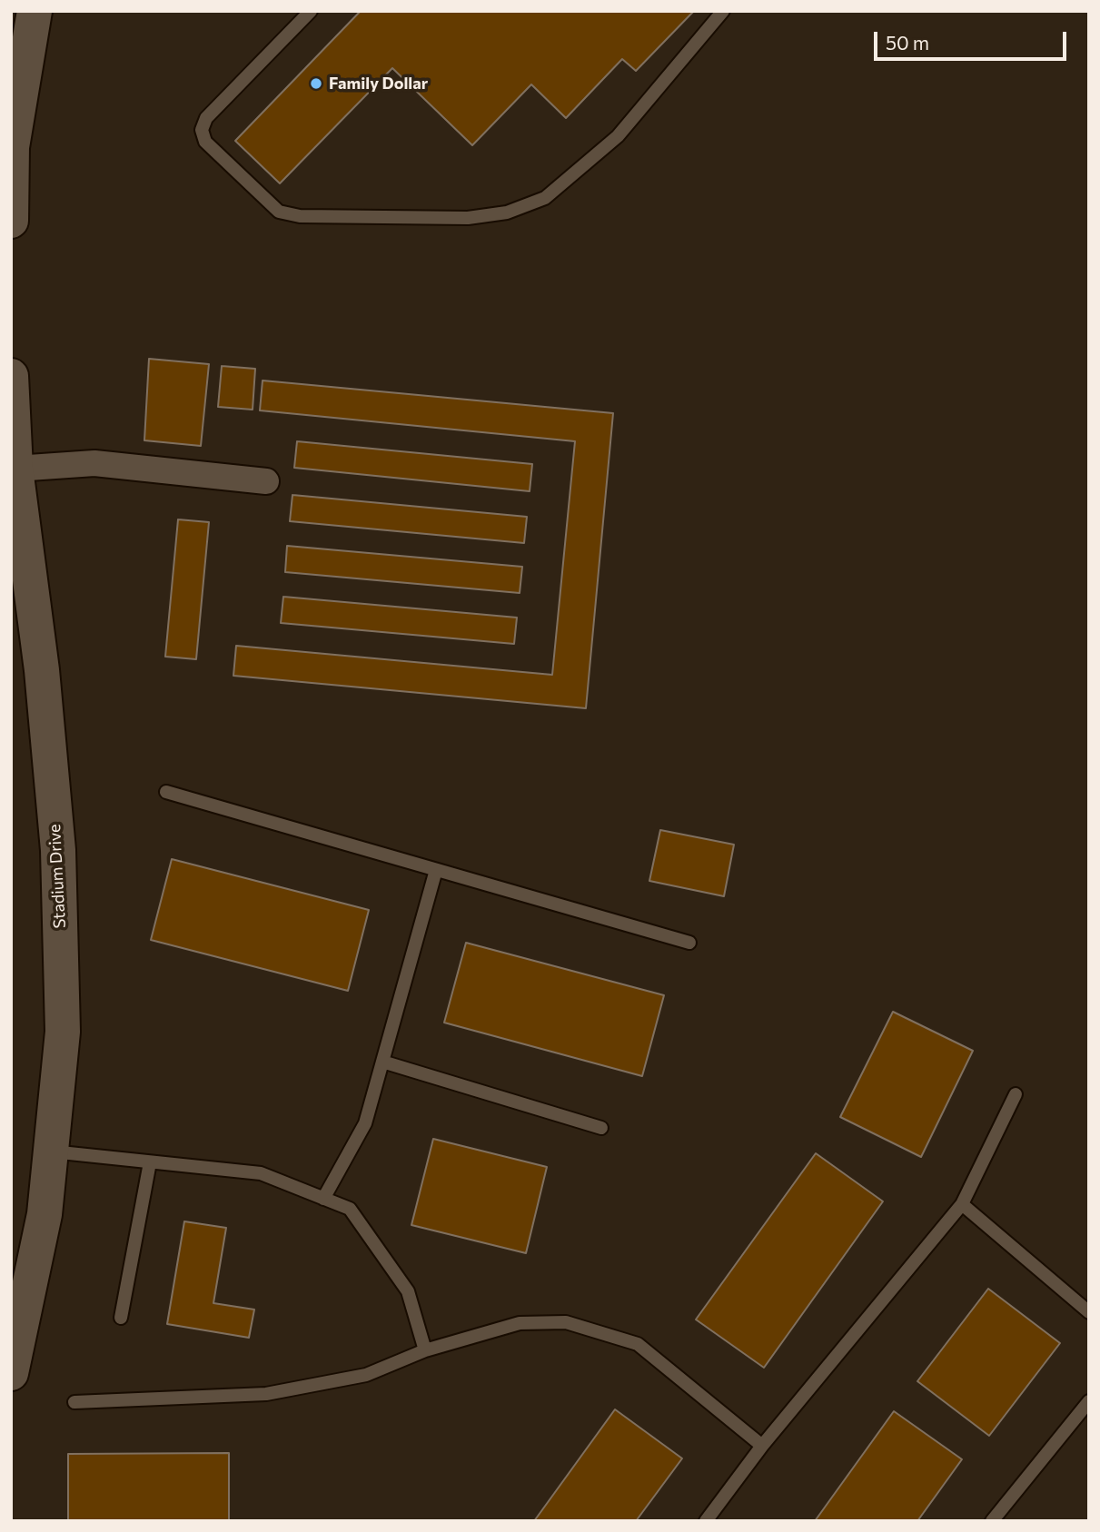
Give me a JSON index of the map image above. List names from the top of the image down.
{
  "streets": {
    "street": ["Stadium Drive"]
  },
  "places": ["Family Dollar"],
  "scale_bar": "50 m"
}
